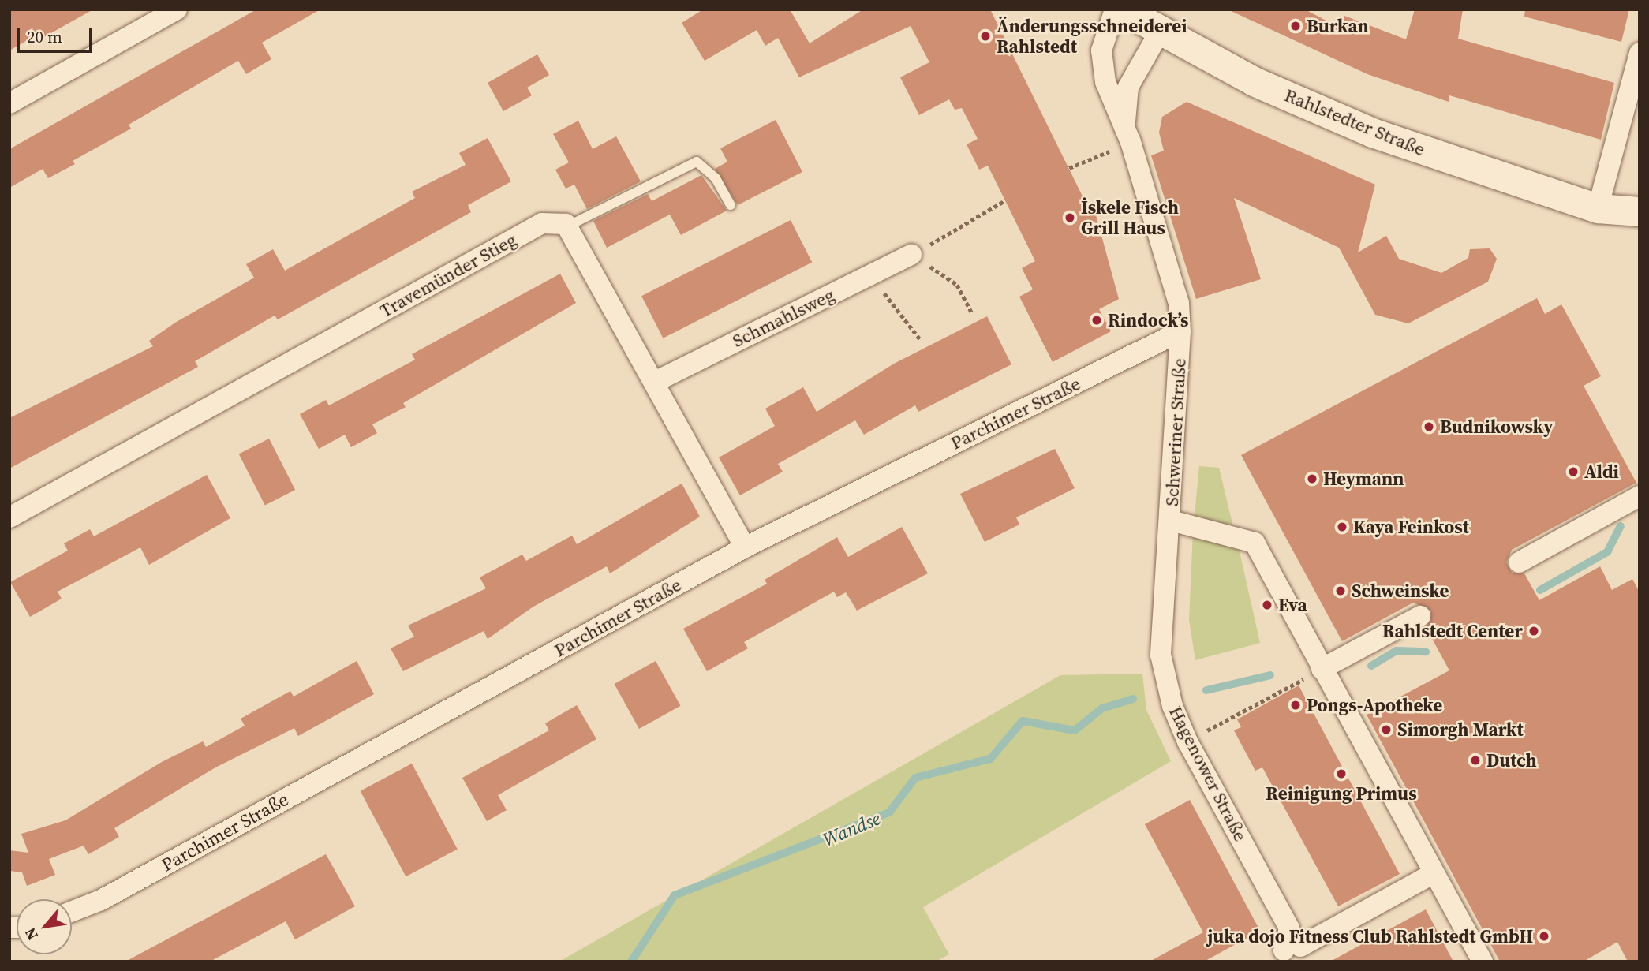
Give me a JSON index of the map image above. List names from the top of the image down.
{
  "streets": {
    "main road": ["Rahlstedter Straße"],
    "street": [
      "Travemünder Stieg",
      "Schmahlsweg",
      "Parchimer Straße",
      "Schweriner Straße",
      "Hagenower Straße"
    ]
  },
  "crossings": [
    ["Rahlstedter Straße", "Schweriner Straße"],
    ["Parchimer Straße", "Schweriner Straße"],
    ["Schweriner Straße", "Hagenower Straße"]
  ],
  "water": ["Wandse"],
  "places": [
    "Burkan",
    "Änderungsschneiderei Rahlstedt",
    "İskele Fisch Grill Haus",
    "Rindock’s",
    "Budnikowsky",
    "Aldi",
    "Heymann",
    "Kaya Feinkost",
    "Schweinske",
    "Eva",
    "Rahlstedt Center",
    "Pongs-Apotheke",
    "Simorgh Markt",
    "Dutch",
    "Reinigung Primus",
    "juka dojo Fitness Club Rahlstedt GmbH"
  ],
  "scale_bar": "20 m",
  "north": "bottom left"
}
